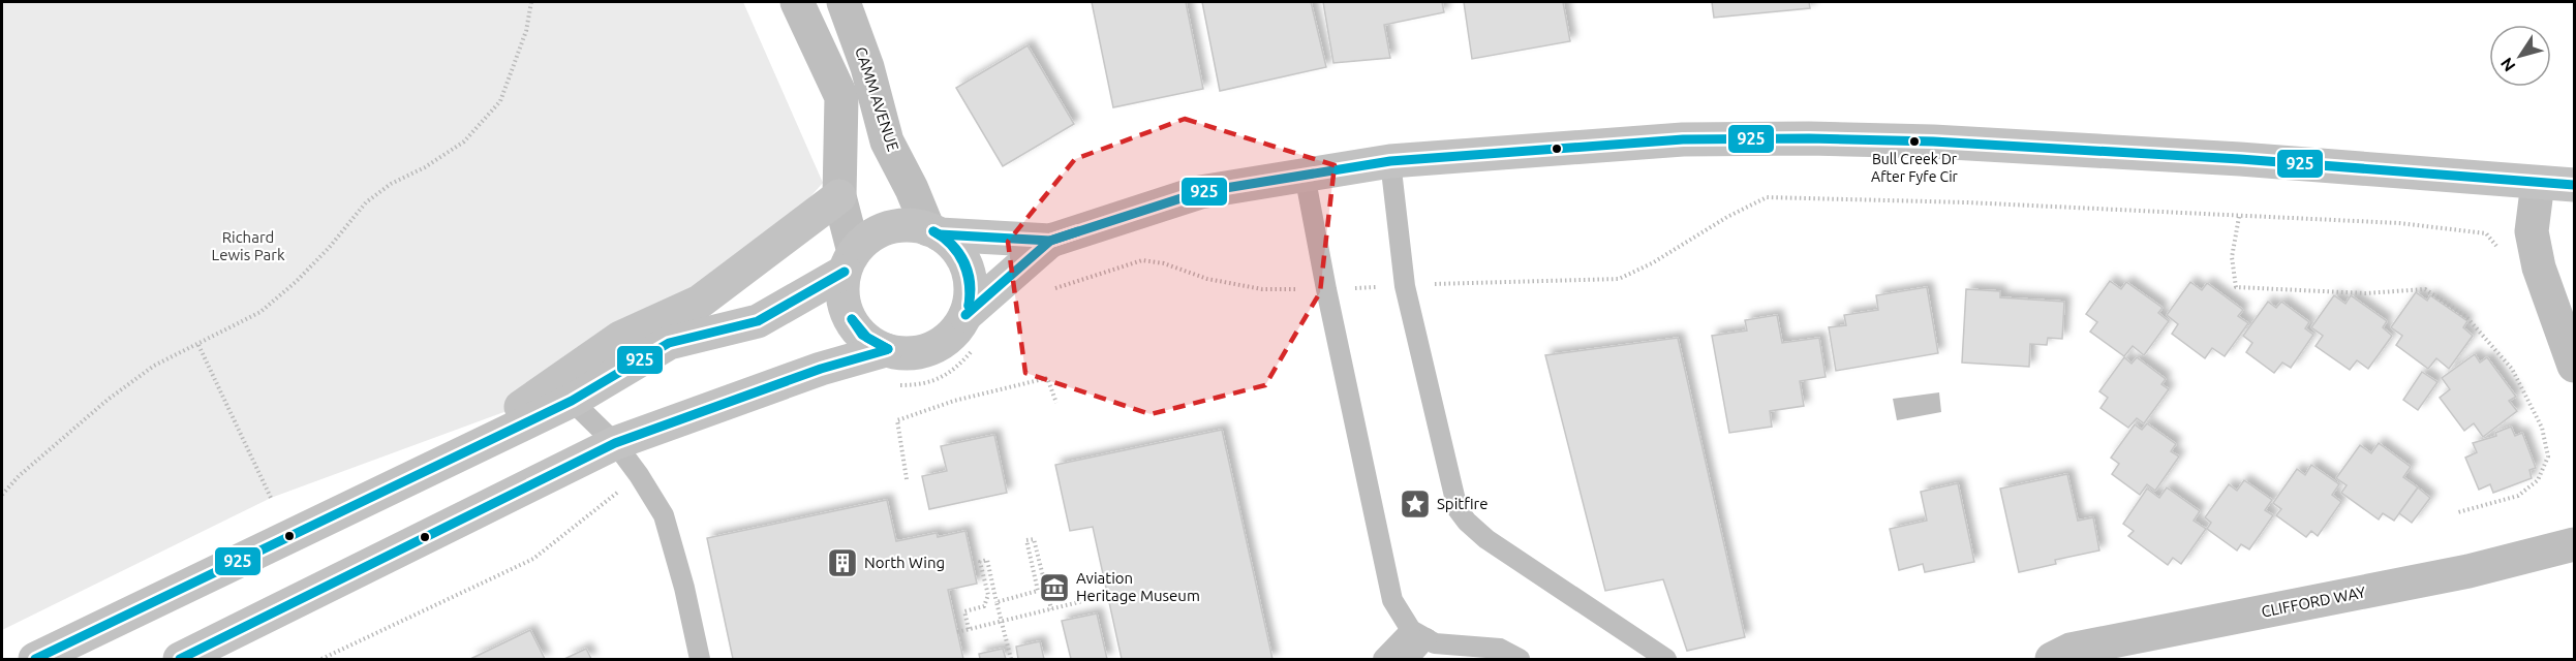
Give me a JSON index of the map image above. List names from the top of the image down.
{
  "streets": {
    "street": ["CAMM AVENUE", "CLIFFORD WAY"]
  },
  "parks": ["Richard Lewis Park"],
  "places": {
    "other": ["Bull Creek Dr After Fyfe Cir"],
    "place": ["Spitfire"],
    "building": ["North Wing"],
    "museum": ["Aviation Heritage Museum"]
  },
  "lines": ["transit line 925"],
  "north": "bottom left"
}
